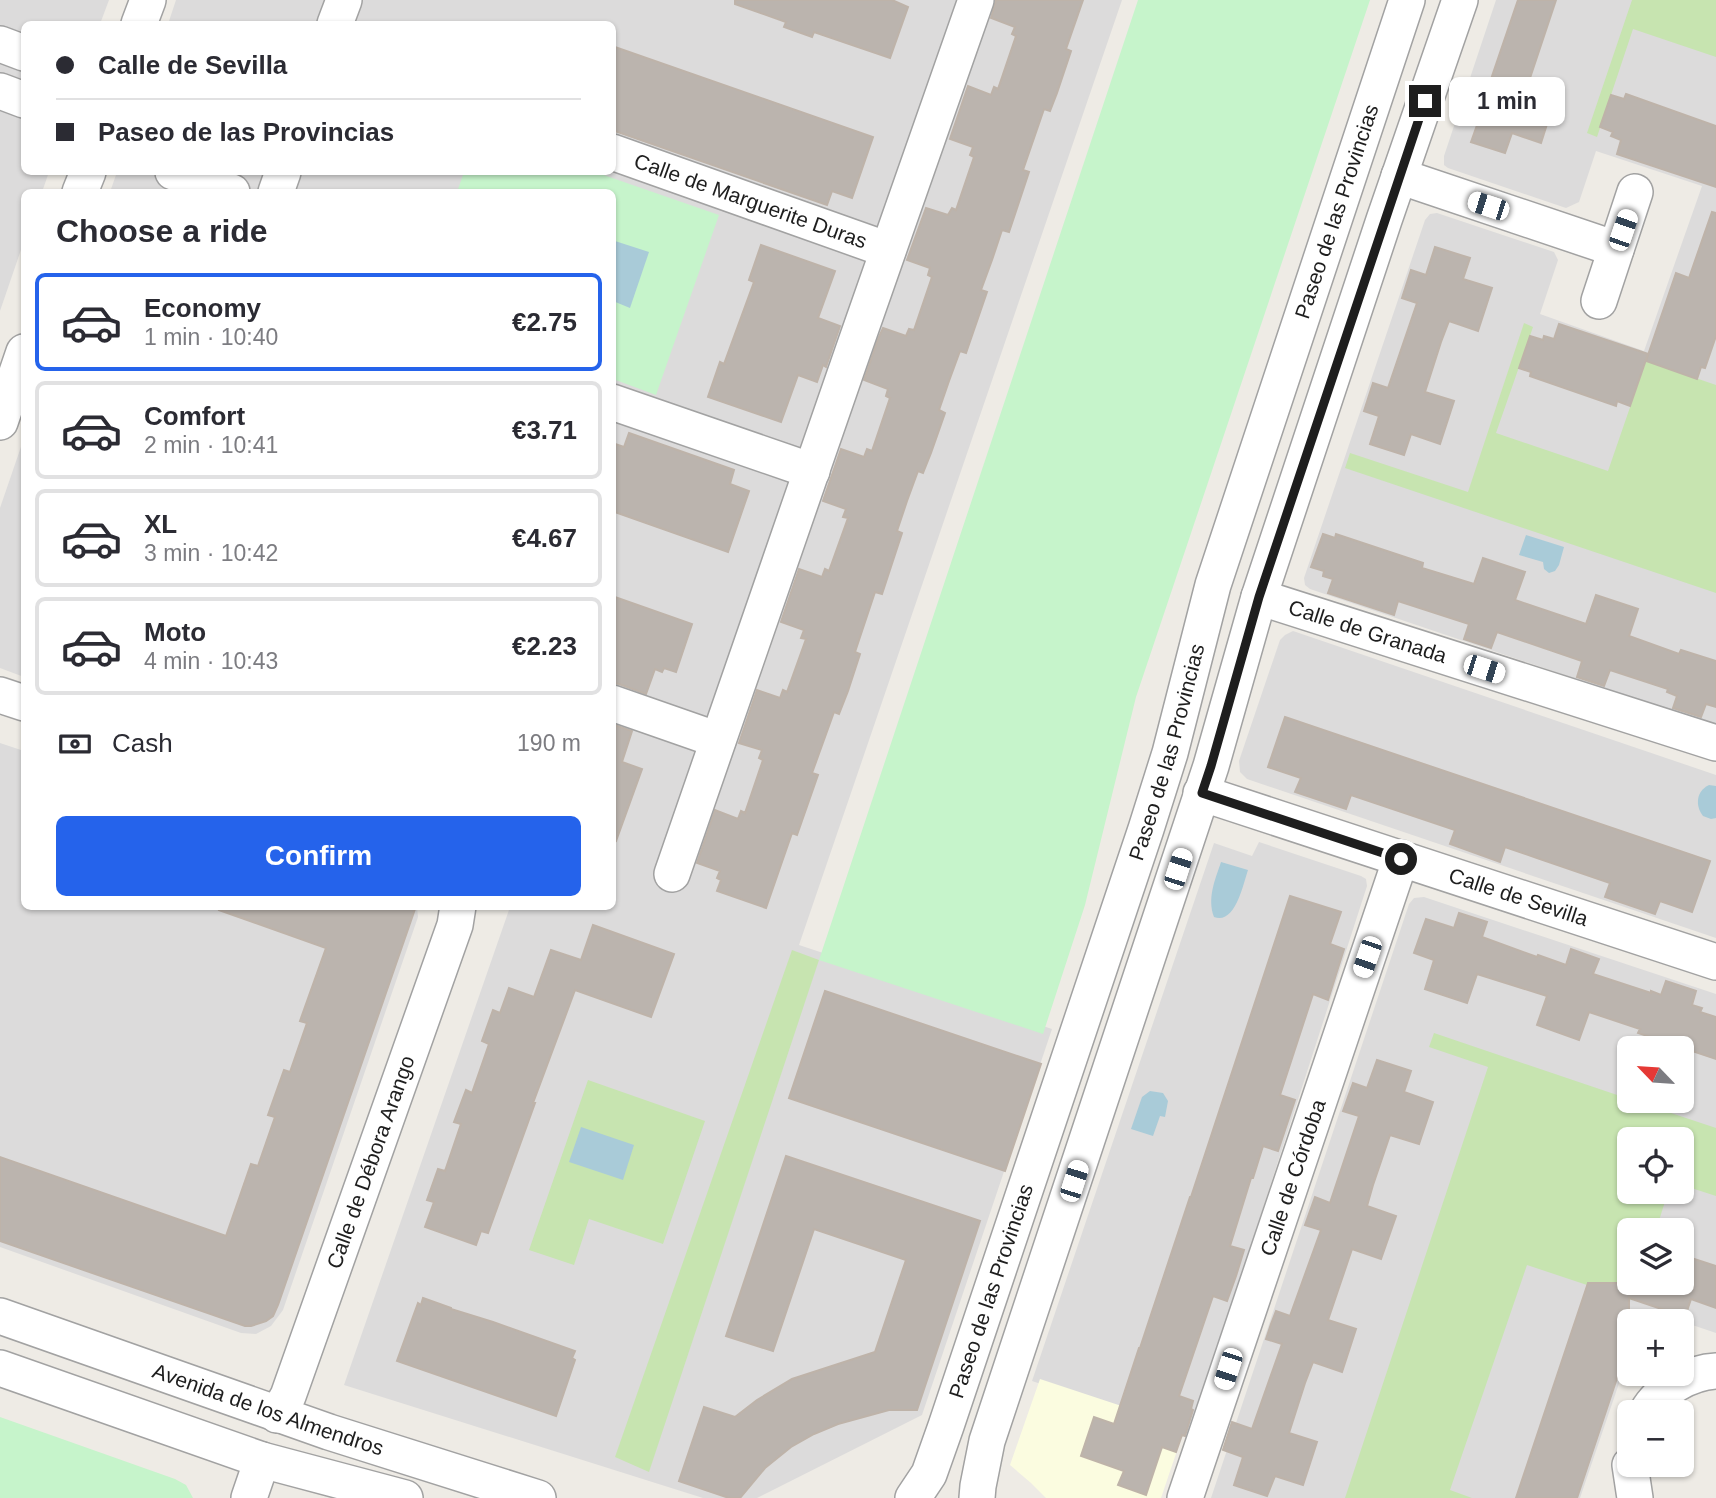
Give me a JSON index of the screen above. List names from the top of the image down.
{
  "streets": {
    "street": [
      "Calle de Marguerite Duras",
      "Paseo de las Provincias",
      "Calle de Granada",
      "Calle de Sevilla",
      "Calle de Débora Arango",
      "Calle de Córdoba",
      "Avenida de los Almendros"
    ]
  },
  "crossings": [
    ["Paseo de las Provincias", "Calle de Granada"],
    ["Paseo de las Provincias", "Calle de Sevilla"],
    ["Calle de Sevilla", "Calle de Córdoba"],
    ["Calle de Débora Arango", "Avenida de los Almendros"]
  ],
  "north": "top left",
  "page": {
    "banner": ["Calle de Sevilla", "Paseo de las Provincias"],
    "bubble": "1 min",
    "heading": "Choose a ride",
    "list": [
      {
        "name": "Economy",
        "note": "1 min · 10:40",
        "value": "€2.75"
      },
      {
        "name": "Comfort",
        "note": "2 min · 10:41",
        "value": "€3.71"
      },
      {
        "name": "XL",
        "note": "3 min · 10:42",
        "value": "€4.67"
      },
      {
        "name": "Moto",
        "note": "4 min · 10:43",
        "value": "€2.23"
      }
    ],
    "pay": ["Cash", "190 m"],
    "buttons": "Confirm",
    "map_buttons": ["+", "−"]
  }
}
